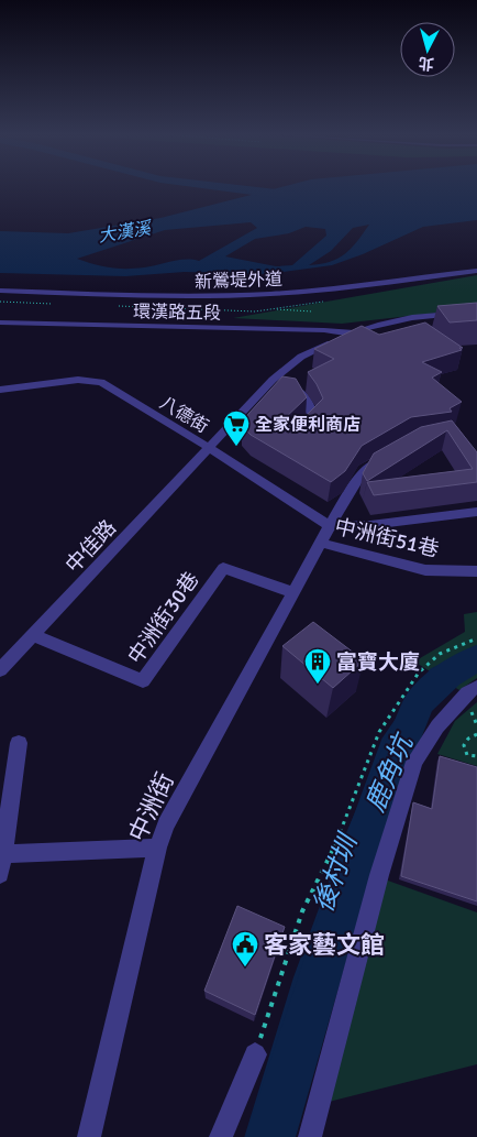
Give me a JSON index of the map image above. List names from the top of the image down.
{
  "streets": {
    "street": [
      "新鶯堤外道",
      "環漢路五段",
      "八德街",
      "中洲街51巷",
      "中佳路",
      "中洲街30巷",
      "中洲街"
    ]
  },
  "crossings": [
    ["環漢路五段", "八德街"],
    ["八德街", "中佳路"],
    ["中洲街51巷", "中洲街"],
    ["中佳路", "中洲街30巷"],
    ["中洲街30巷", "中洲街"]
  ],
  "water": ["大漢溪", "鹿角坑", "後村圳"],
  "places": {
    "supermarket": ["全家便利商店"],
    "building": ["富寶大廈"],
    "public building": ["客家藝文館"]
  },
  "north": "bottom"
}
